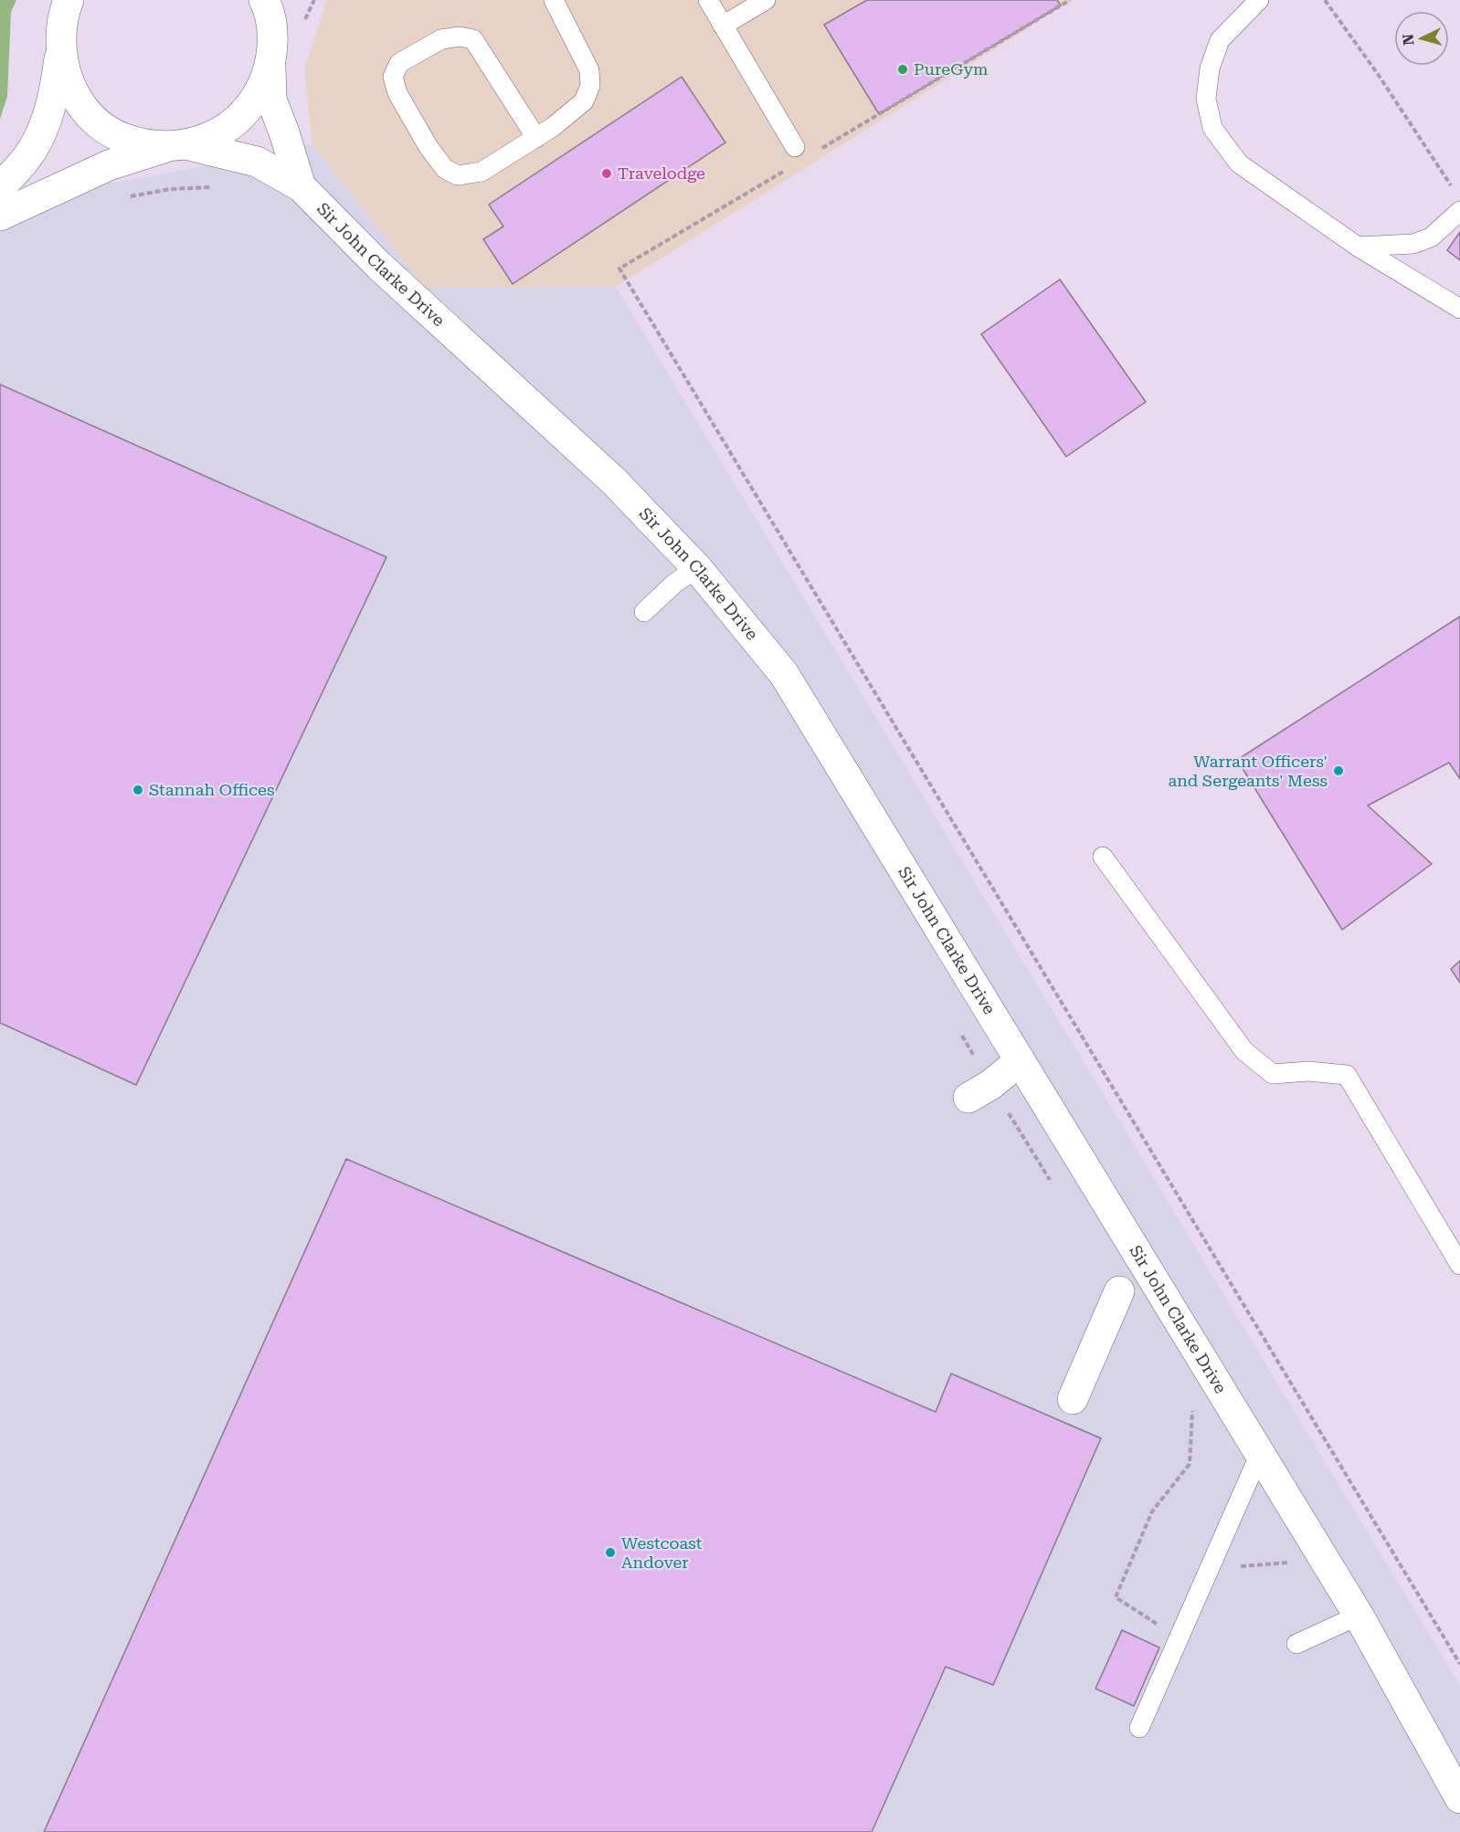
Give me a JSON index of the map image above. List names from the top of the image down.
{
  "streets": {
    "street": ["Sir John Clarke Drive"]
  },
  "places": [
    "PureGym",
    "Travelodge",
    "Warrant Officers' and Sergeants' Mess",
    "Stannah Offices",
    "Westcoast Andover"
  ],
  "north": "left"
}
